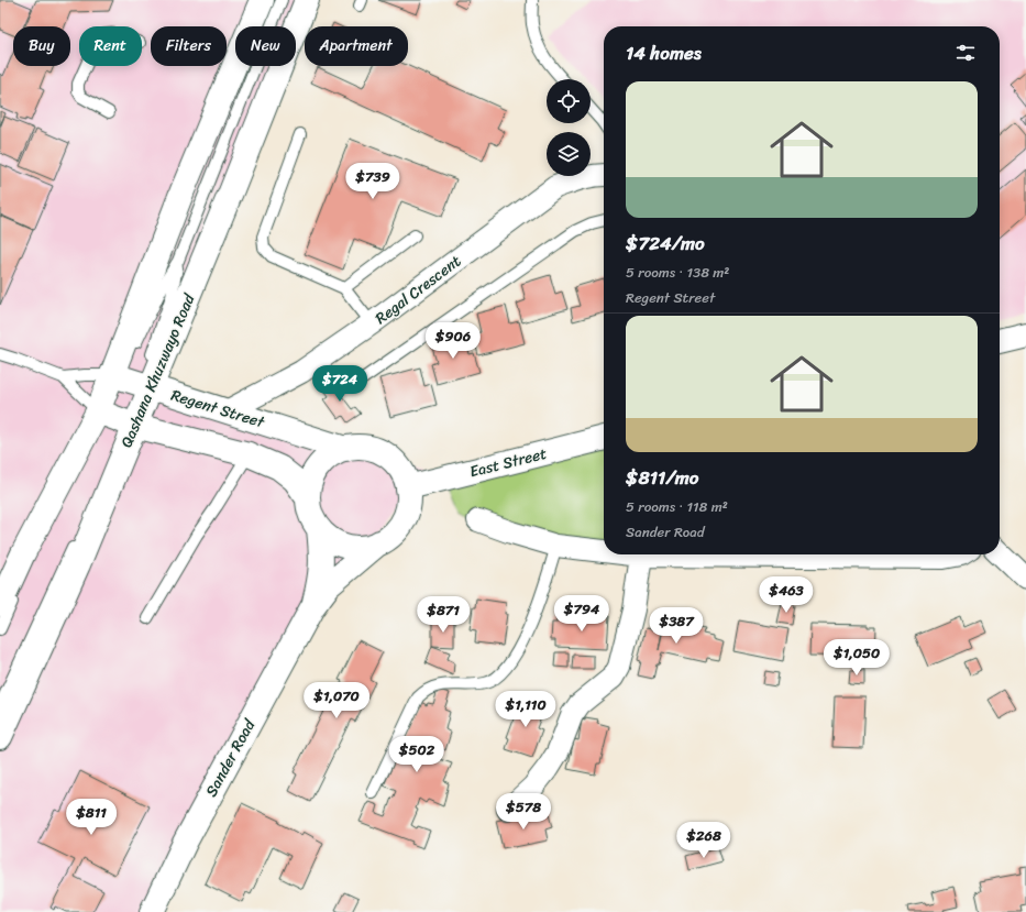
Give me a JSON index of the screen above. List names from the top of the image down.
{
  "streets": {
    "main road": [
      "Qashana Khuzwayo Road",
      "Regent Street",
      "East Street",
      "Sander Road"
    ],
    "street": ["Regal Crescent"]
  },
  "crossings": [
    ["Regal Crescent", "Regent Street"],
    ["Qashana Khuzwayo Road", "Regent Street"],
    ["Regent Street", "East Street"],
    ["Regent Street", "Sander Road"],
    ["East Street", "Sander Road"]
  ],
  "page": {
    "chip": [
      "Buy",
      "Rent",
      "Filters",
      "New",
      "Apartment"
    ],
    "heading": "14 homes",
    "list": [
      {
        "name": "$724/mo",
        "note": "5 rooms · 138 m² · Regent Street"
      },
      {
        "name": "$811/mo",
        "note": "5 rooms · 118 m² · Sander Road"
      }
    ],
    "price": [
      "$739",
      "$906",
      "$724",
      "$463",
      "$794",
      "$871",
      "$387",
      "$1,050",
      "$1,070",
      "$1,110",
      "$502",
      "$578",
      "$811",
      "$268"
    ]
  }
}
